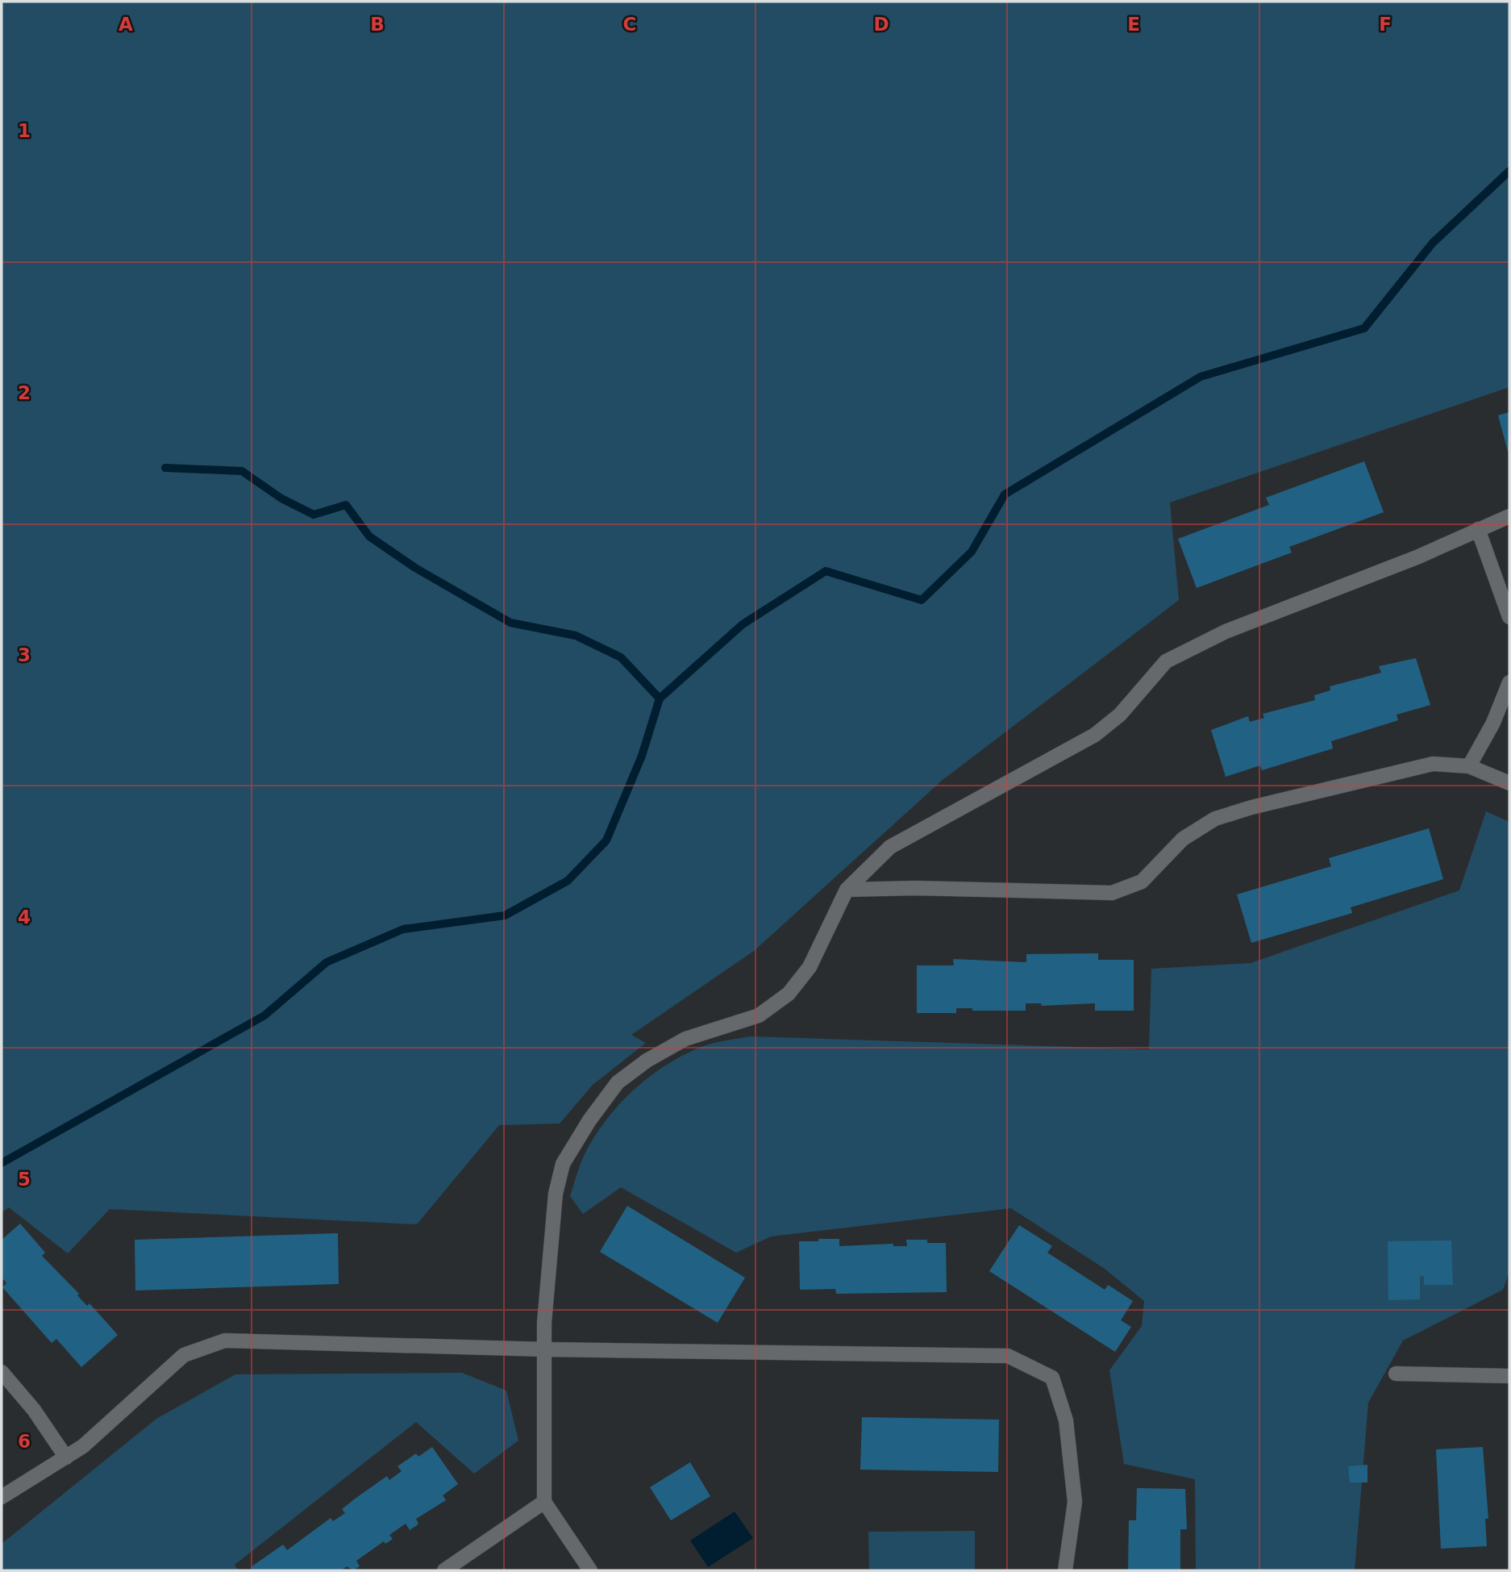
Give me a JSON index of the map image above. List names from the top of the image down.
{
  "grid": {
    "columns": [
      "A",
      "B",
      "C",
      "D",
      "E",
      "F"
    ],
    "rows": [
      "1",
      "2",
      "3",
      "4",
      "5",
      "6"
    ]
  }
}
